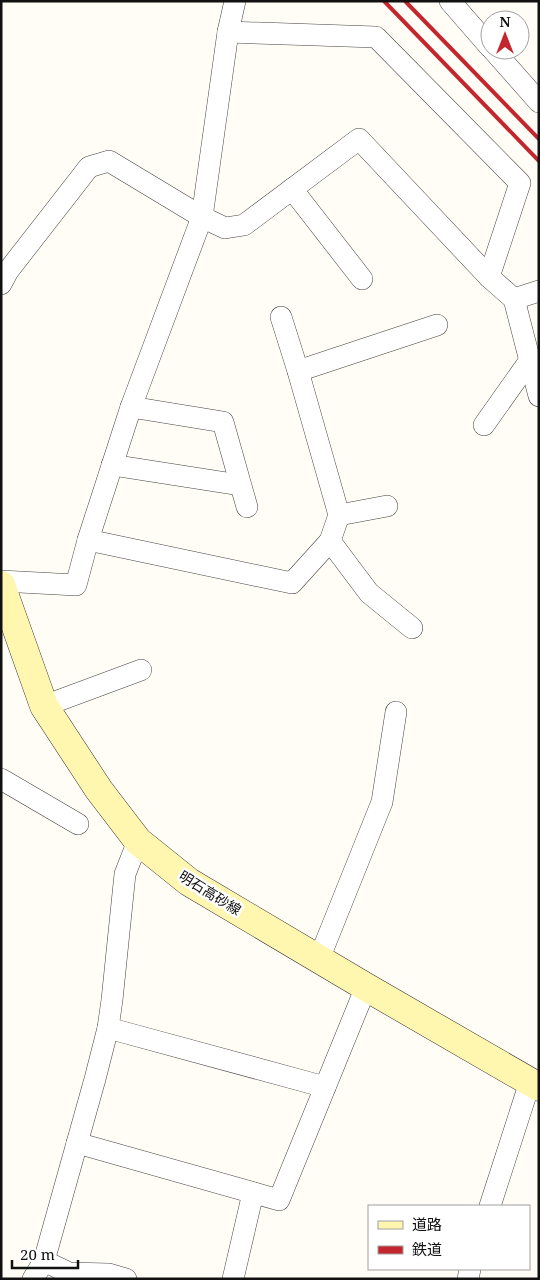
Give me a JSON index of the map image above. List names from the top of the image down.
{
  "streets": {
    "main road": ["明石高砂線"]
  },
  "legend": ["道路", "鉄道"],
  "scale_bar": "20 m",
  "north": "top"
}
